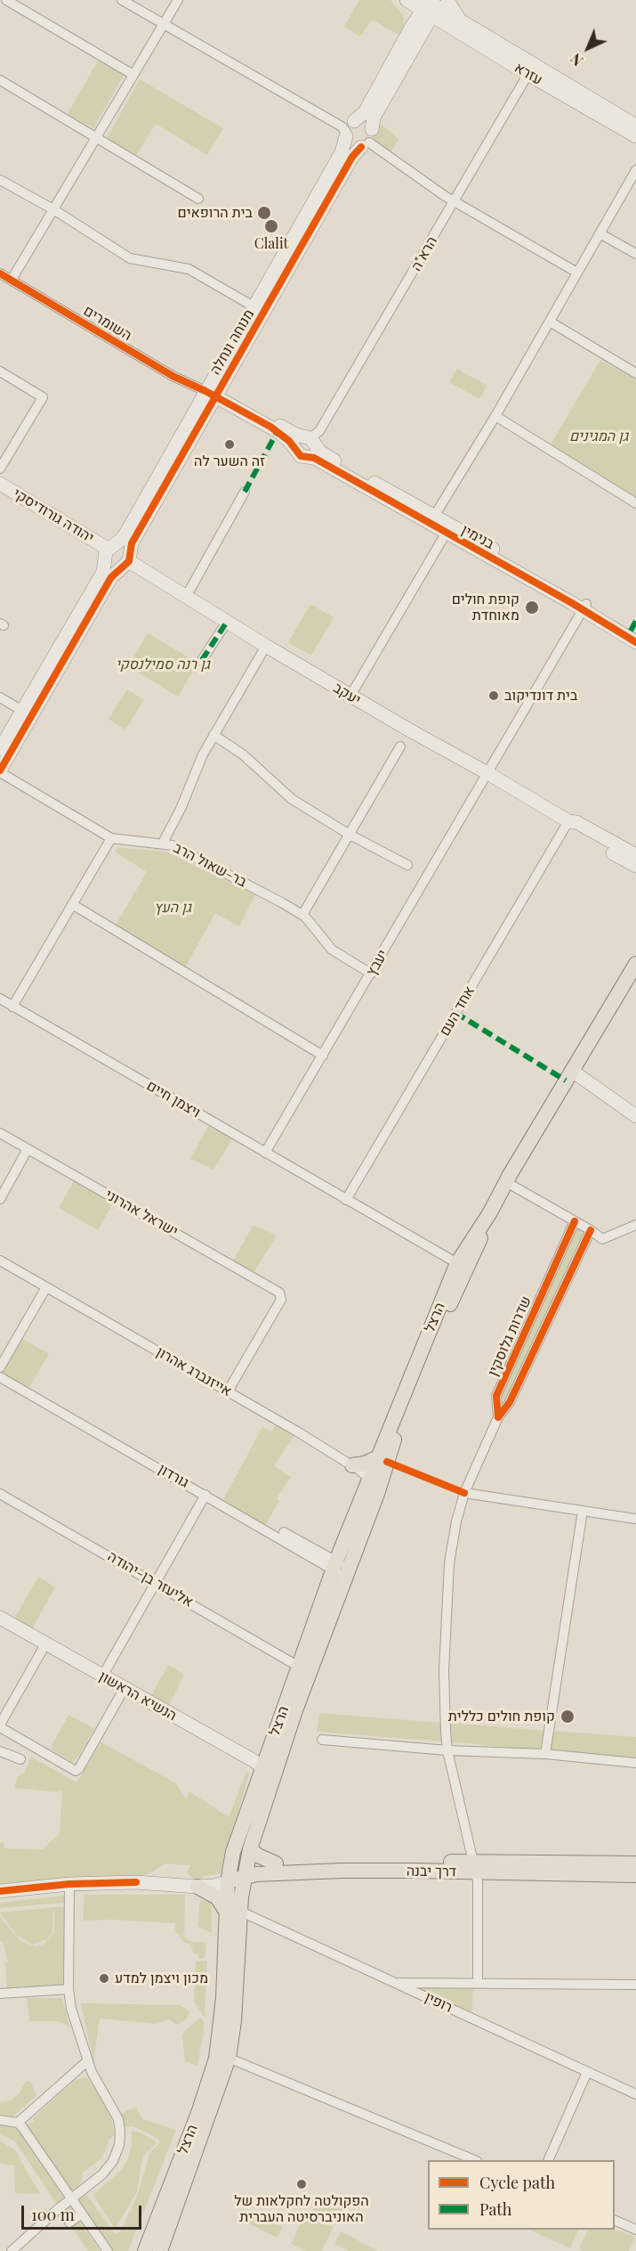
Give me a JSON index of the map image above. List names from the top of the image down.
{
  "streets": {
    "main road": ["הרצל", "דרך יבנה"],
    "street": [
      "עזרא",
      "הרא\"ה",
      "השומרים",
      "מנוחה ונחלה",
      "יהודה גורודיסקי",
      "בנימין",
      "יעקב",
      "בר-שאול הרב",
      "יעבץ",
      "אחד העם",
      "ויצמן חיים",
      "ישראל אהרוני",
      "שדרות גלוסקין",
      "אייזנברג אהרון",
      "גורדון",
      "אליעזר בן-יהודה",
      "הנשיא הראשון",
      "רופין"
    ]
  },
  "crossings": [
    ["עזרא", "הרא\"ה"],
    ["עזרא", "מנוחה ונחלה"],
    ["הרא\"ה", "בנימין"],
    ["השומרים", "מנוחה ונחלה"],
    ["השומרים", "בנימין"],
    ["מנוחה ונחלה", "יהודה גורודיסקי"],
    ["מנוחה ונחלה", "בנימין"],
    ["מנוחה ונחלה", "יעקב"],
    ["מנוחה ונחלה", "בר-שאול הרב"],
    ["בנימין", "יעבץ"],
    ["יעקב", "יעבץ"],
    ["יעקב", "אחד העם"],
    ["יעבץ", "ויצמן חיים"],
    ["אחד העם", "ויצמן חיים"],
    ["ויצמן חיים", "הרצל"],
    ["ישראל אהרוני", "אייזנברג אהרון"],
    ["הרצל", "אייזנברג אהרון"],
    ["הרצל", "גורדון"],
    ["הרצל", "אליעזר בן-יהודה"],
    ["הרצל", "הנשיא הראשון"],
    ["הרצל", "דרך יבנה"],
    ["הרצל", "רופין"],
    ["שדרות גלוסקין", "דרך יבנה"]
  ],
  "parks": ["גן המגינים", "גן רנה סמילנסקי", "גן העץ"],
  "places": [
    "בית הרופאים",
    "Clalit",
    "זה השער לה",
    "קופת חולים מאוחדת",
    "בית דונדיקוב",
    "קופת חולים כללית",
    "מכון ויצמן למדע",
    "הפקולטה לחקלאות של האוניברסיטה העברית"
  ],
  "legend": ["Cycle path", "Path"],
  "scale_bar": "100 m",
  "north": "bottom left"
}
